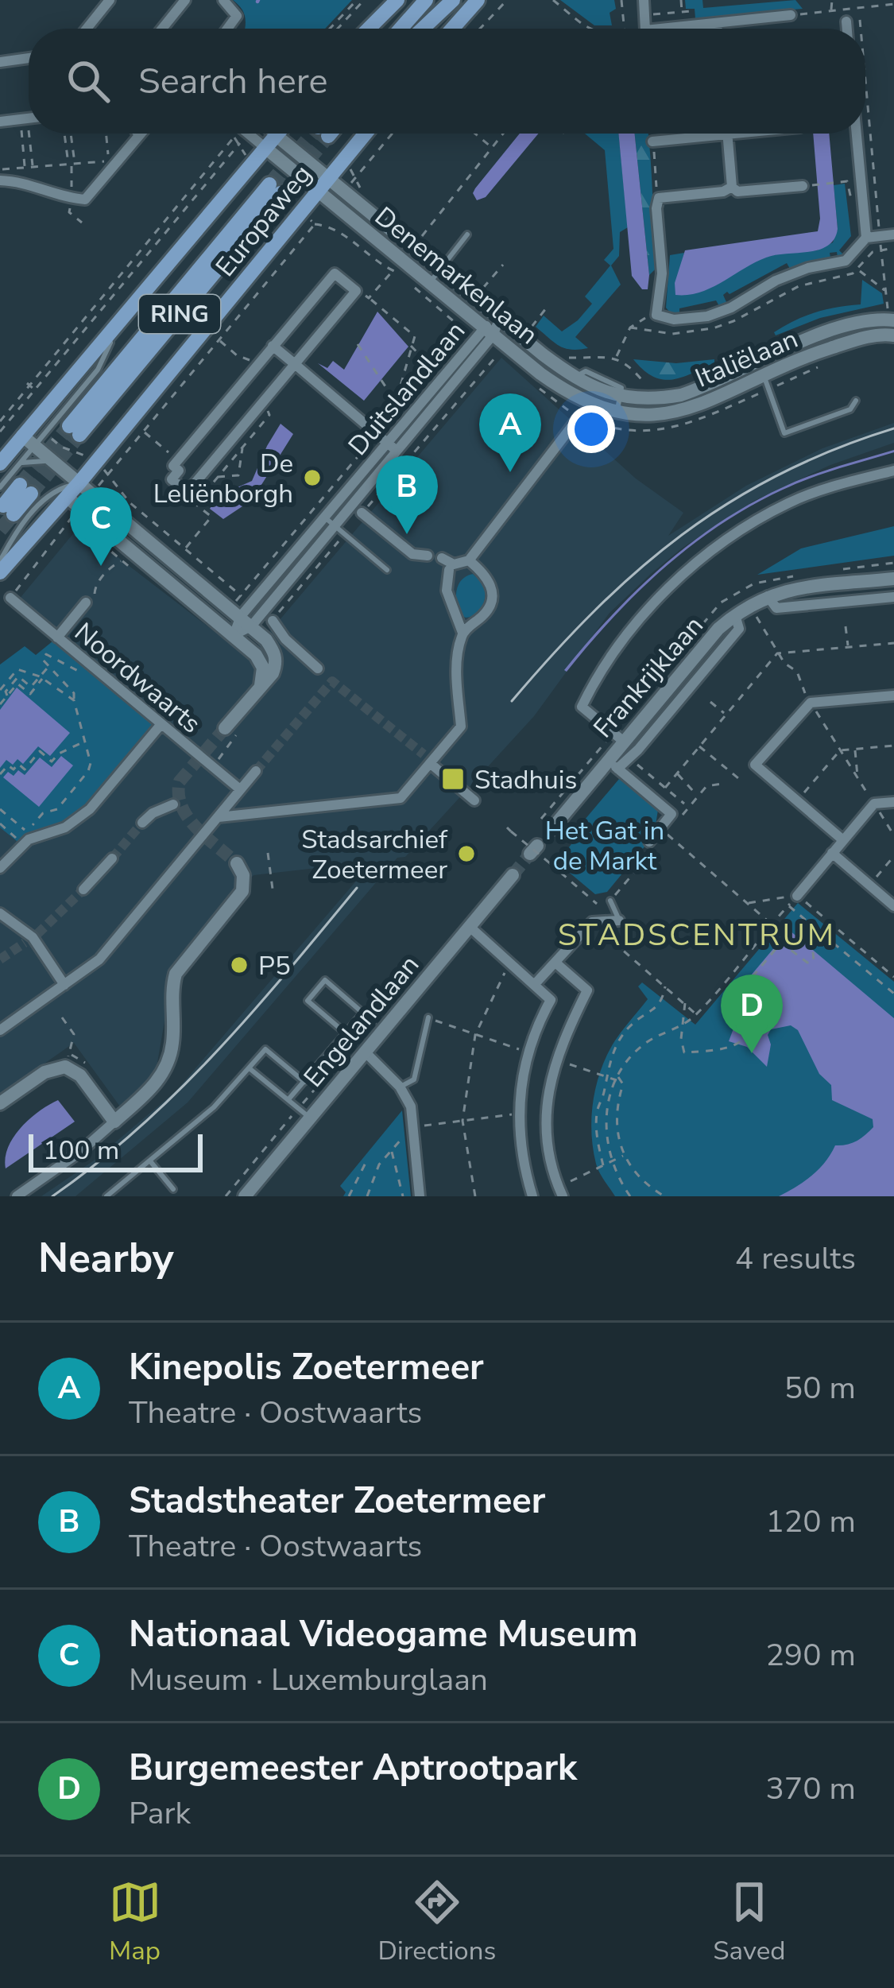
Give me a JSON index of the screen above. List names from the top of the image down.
{
  "streets": {
    "main road": ["Europaweg", "RING"],
    "street": [
      "Denemarkenlaan",
      "Italiëlaan",
      "Duitslandlaan",
      "Frankrijklaan",
      "Noordwaarts",
      "Engelandlaan"
    ]
  },
  "crossings": [
    ["Europaweg", "Denemarkenlaan"],
    ["Denemarkenlaan", "Italiëlaan"],
    ["Denemarkenlaan", "Duitslandlaan"]
  ],
  "districts": ["STADSCENTRUM"],
  "parks": ["Het Gat in de Markt"],
  "places": {
    "other": ["De Leliënborgh", "Stadsarchief Zoetermeer", "P5"],
    "transit": ["Stadhuis"]
  },
  "scale_bar": "100 m",
  "page": {
    "search": "Search here",
    "pins": [
      "A",
      "B",
      "C",
      "D"
    ],
    "scale": "100 m",
    "heading": ["Nearby", "4 results"],
    "list": [
      {
        "mark": "A",
        "name": "Kinepolis Zoetermeer",
        "note": "Theatre · Oostwaarts",
        "value": "50 m"
      },
      {
        "mark": "B",
        "name": "Stadstheater Zoetermeer",
        "note": "Theatre · Oostwaarts",
        "value": "120 m"
      },
      {
        "mark": "C",
        "name": "Nationaal Videogame Museum",
        "note": "Museum · Luxemburglaan",
        "value": "290 m"
      },
      {
        "mark": "D",
        "name": "Burgemeester Aptrootpark",
        "note": "Park",
        "value": "370 m"
      }
    ],
    "nav": ["Map", "Directions", "Saved"]
  }
}
